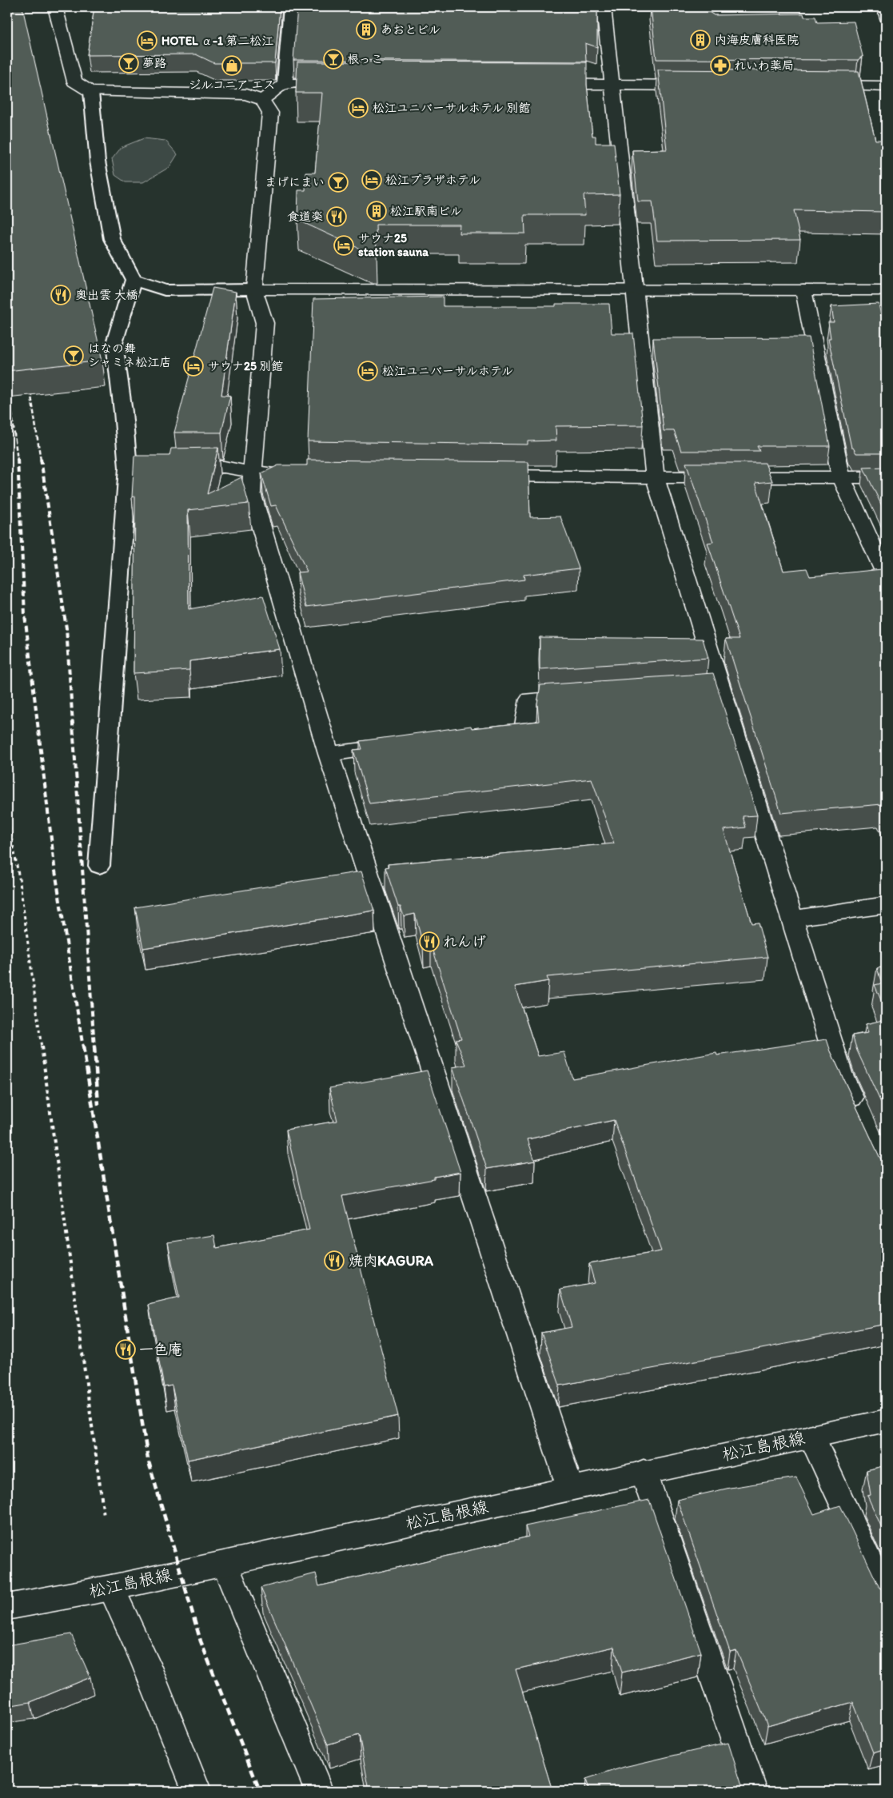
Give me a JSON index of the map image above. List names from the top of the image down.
{
  "streets": {
    "street": ["松江島根線"]
  },
  "places": {
    "building": ["あおとビル", "内海皮膚科医院", "松江駅南ビル"],
    "hotel": [
      "HOTEL α-1 第二松江",
      "松江ユニバーサルホテル 別館",
      "松江プラザホテル",
      "サウナ25 station sauna",
      "サウナ25 別館",
      "松江ユニバーサルホテル"
    ],
    "bar": [
      "根っこ",
      "夢路",
      "まげにまい",
      "はなの舞 シャミネ松江店"
    ],
    "shop": ["ジルコニア エス"],
    "pharmacy": ["れいわ薬局"],
    "restaurant": [
      "食道楽",
      "奥出雲 大橋",
      "れんげ",
      "焼肉KAGURA",
      "一色庵"
    ]
  }
}
